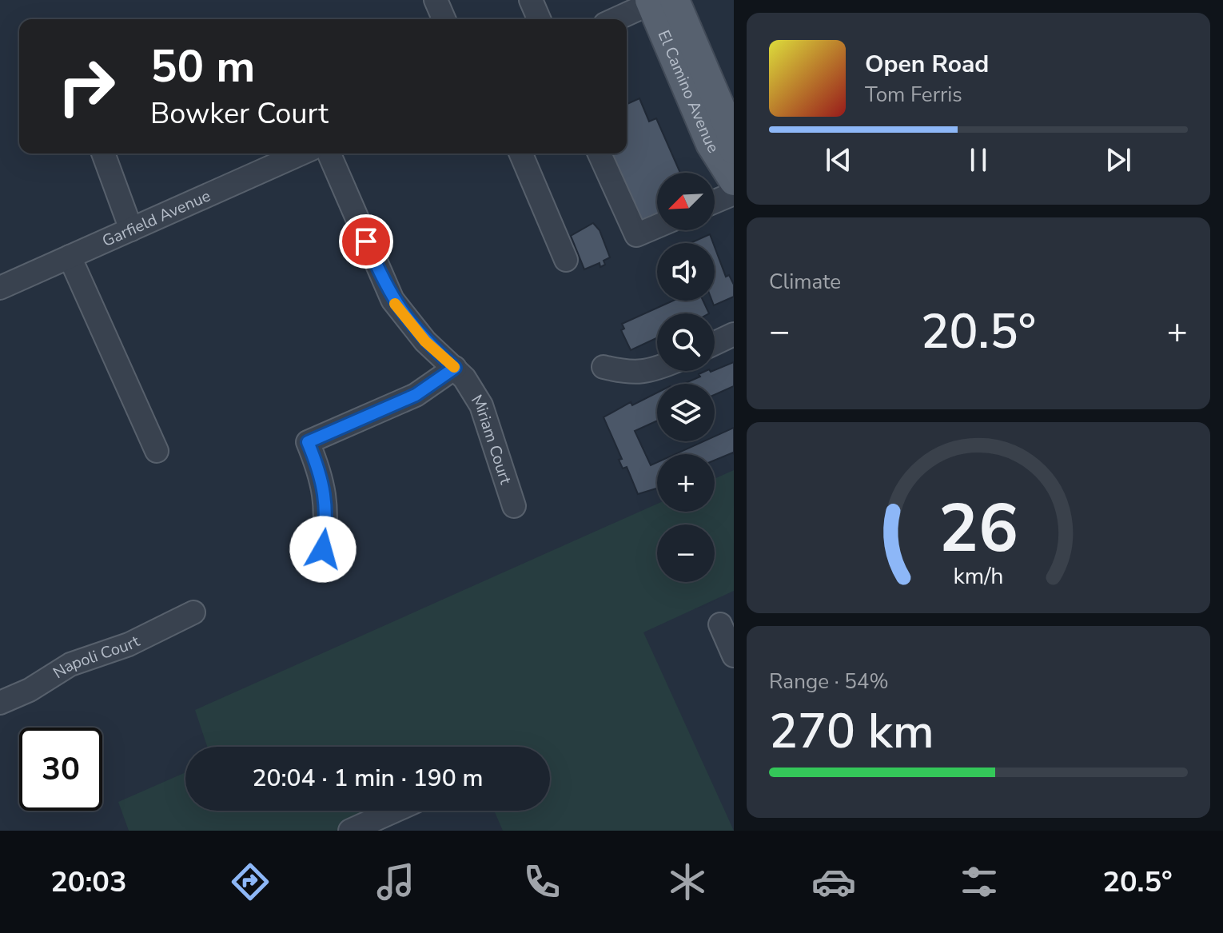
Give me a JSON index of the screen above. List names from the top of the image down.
{
  "streets": {
    "main road": ["El Camino Avenue"],
    "street": ["Garfield Avenue", "Miriam Court", "Napoli Court"]
  },
  "north": "bottom left",
  "page": {
    "turn": ["50 m", "Bowker Court"],
    "song": ["Open Road", "Tom Ferris"],
    "map_buttons": ["+", "−"],
    "tile": [
      "Climate",
      ["Range · 54%", "270 km"]
    ],
    "heat": ["−", "20.5°", "+"],
    "limit": "30",
    "trip": "20:04 · 1 min · 190 m",
    "tabs": ["20:03", "20.5°"],
    "gauge": ["26", "km/h"]
  }
}
